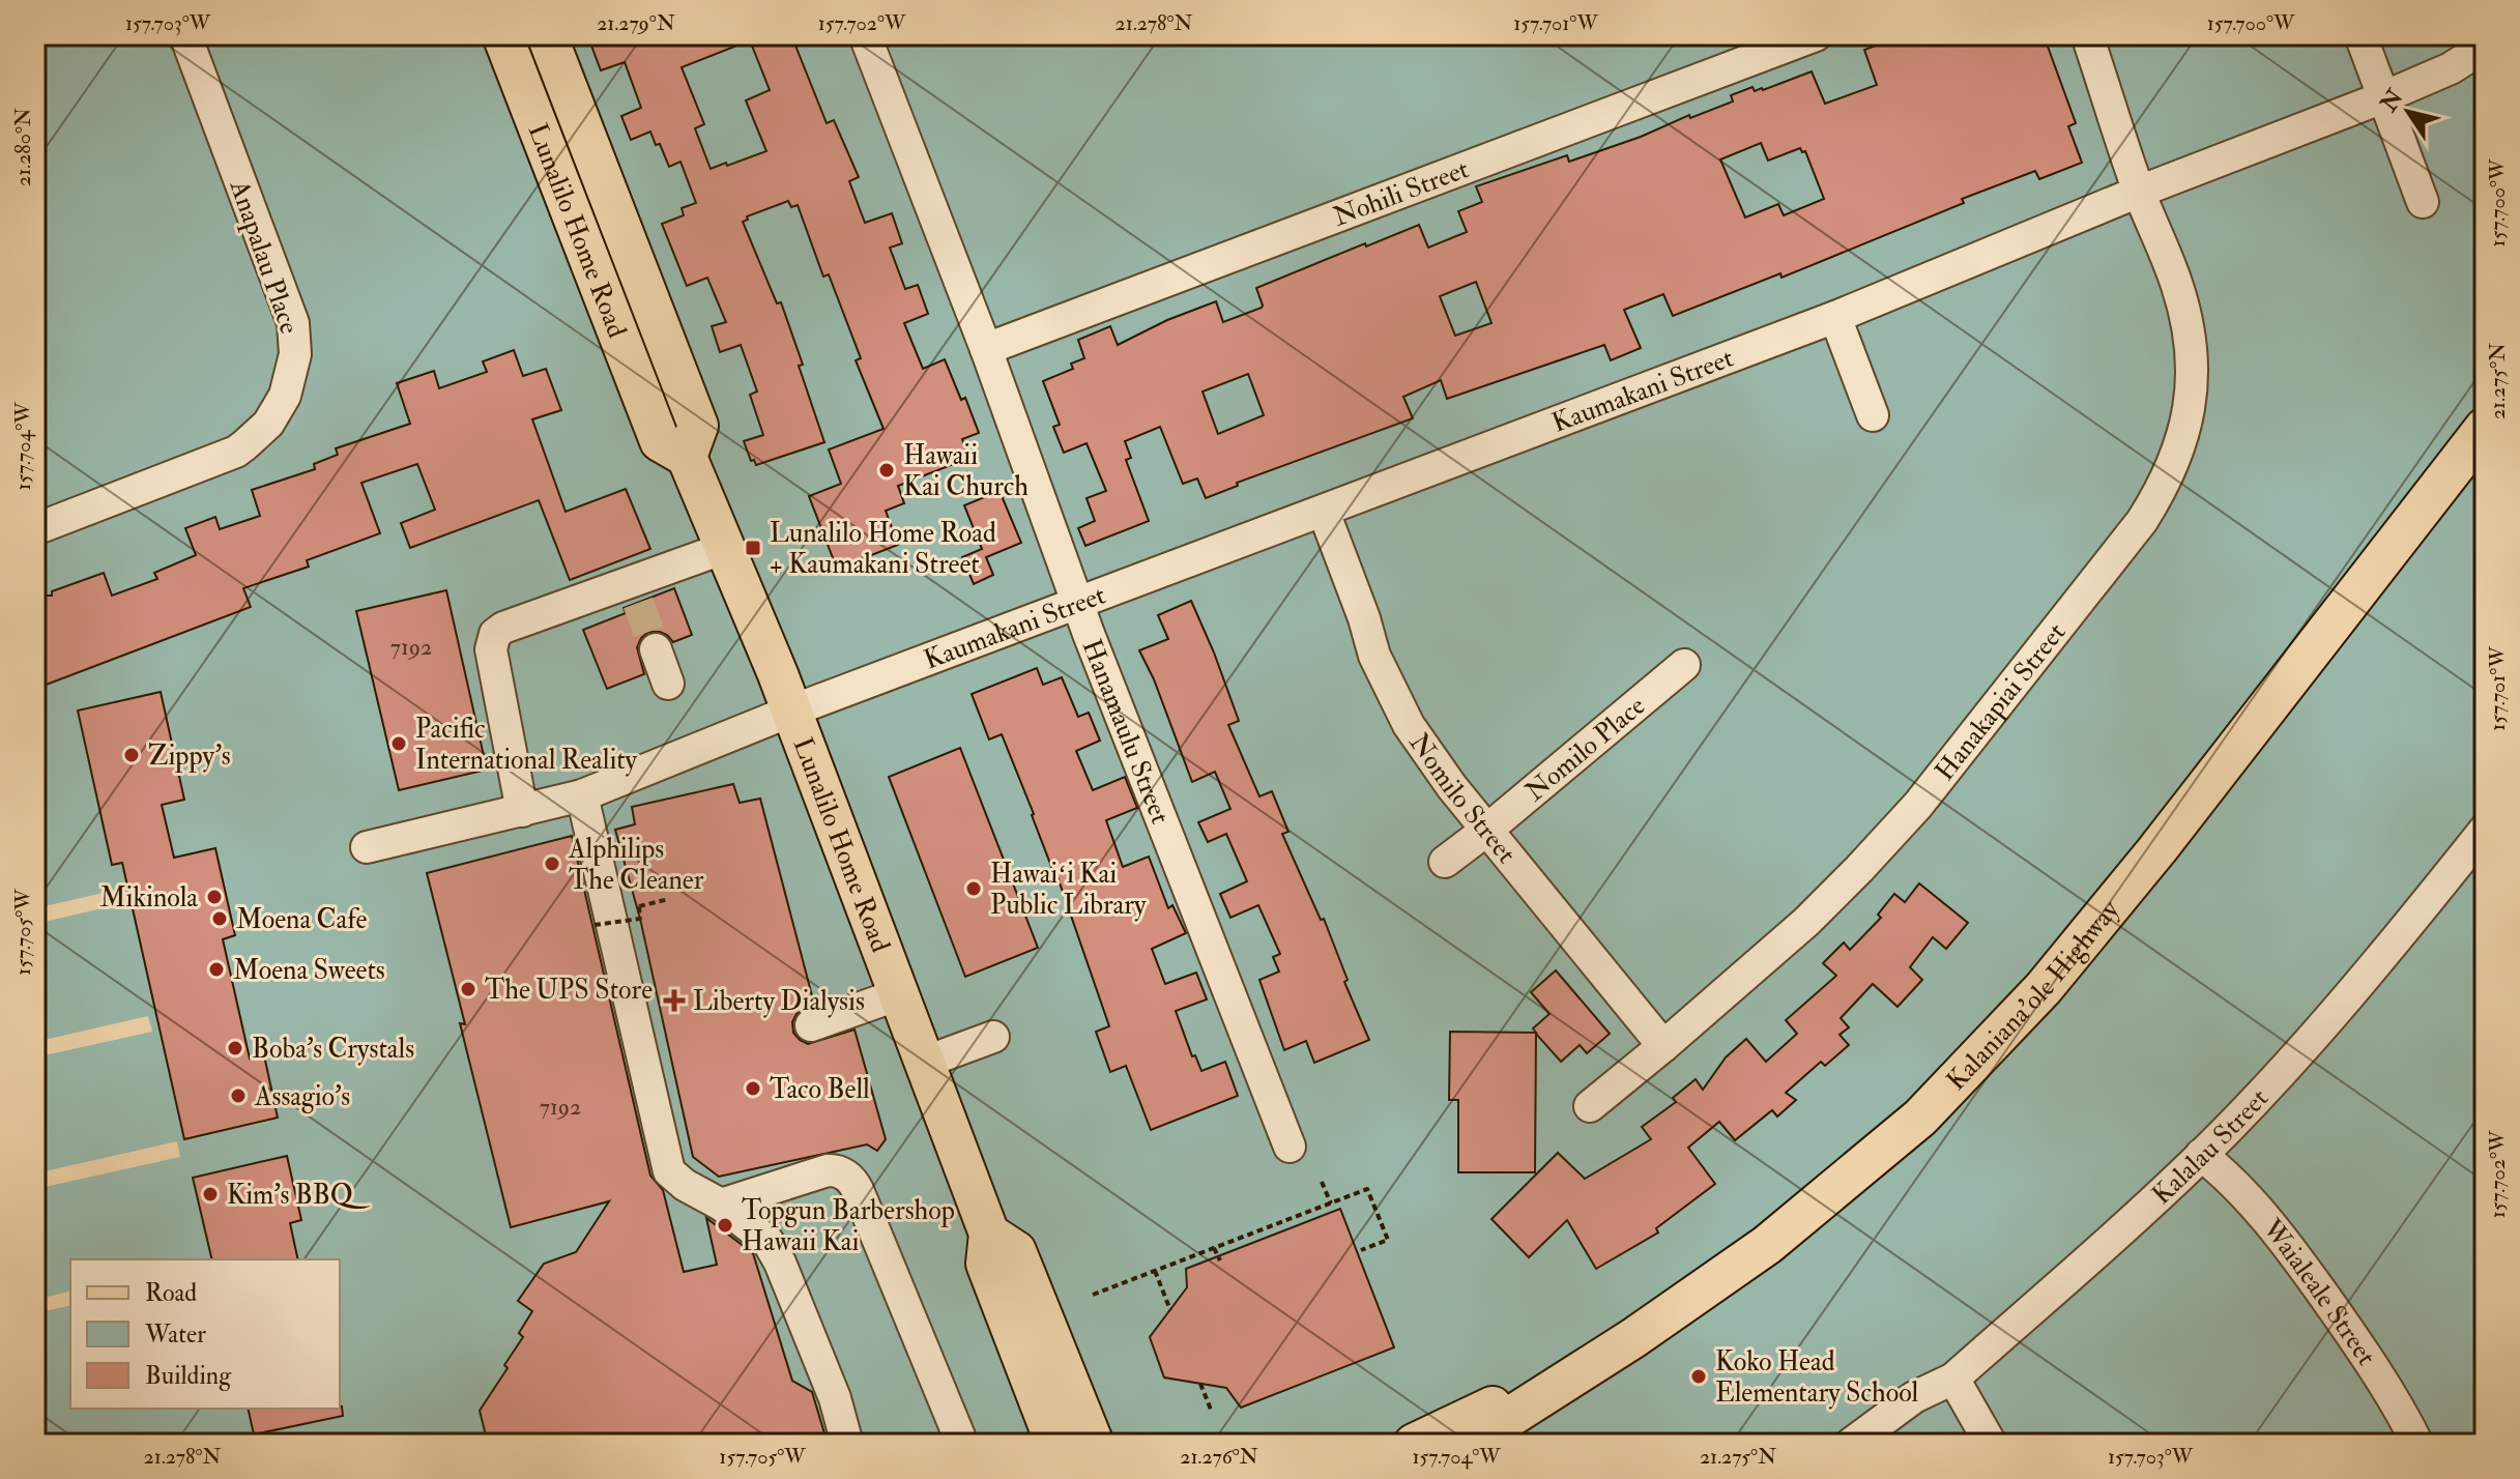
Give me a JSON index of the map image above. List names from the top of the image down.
{
  "streets": {
    "main road": ["Lunalilo Home Road", "Kalaniana’ole Highway"],
    "street": [
      "Nohili Street",
      "Anapalau Place",
      "Kaumakani Street",
      "Hanakapiai Street",
      "Hanamaulu Street",
      "Nomilo Place",
      "Nomilo Street",
      "Kalalau Street",
      "Waialeale Street"
    ]
  },
  "crossings": [
    ["Nohili Street", "Hanamaulu Street"],
    ["Lunalilo Home Road", "Kaumakani Street"],
    ["Kaumakani Street", "Hanakapiai Street"],
    ["Kaumakani Street", "Hanamaulu Street"],
    ["Kaumakani Street", "Nomilo Street"],
    ["Hanakapiai Street", "Nomilo Street"],
    ["Nomilo Place", "Nomilo Street"],
    ["Kalalau Street", "Waialeale Street"]
  ],
  "places": {
    "other": [
      "Hawaii Kai Church",
      "Pacific International Reality",
      "Zippy's",
      "Alphilips The Cleaner",
      "Hawaiʻi Kai Public Library",
      "Mikinola",
      "Moena Cafe",
      "Moena Sweets",
      "The UPS Store",
      "Boba's Crystals",
      "Taco Bell",
      "Assagio’s",
      "Kim's BBQ",
      "Topgun Barbershop Hawaii Kai",
      "Koko Head Elementary School"
    ],
    "transit": ["Lunalilo Home Road + Kaumakani Street"],
    "health": ["Liberty Dialysis"]
  },
  "house_numbers": ["7192", "7192"],
  "legend": ["Road", "Water", "Building"],
  "north": "top left",
  "coordinates": [
    "157.703°W",
    "21.279°N",
    "157.702°W",
    "21.278°N",
    "157.701°W",
    "157.700°W",
    "21.280°N",
    "21.275°N",
    "157.704°W",
    "157.705°W",
    "21.276°N"
  ]
}
